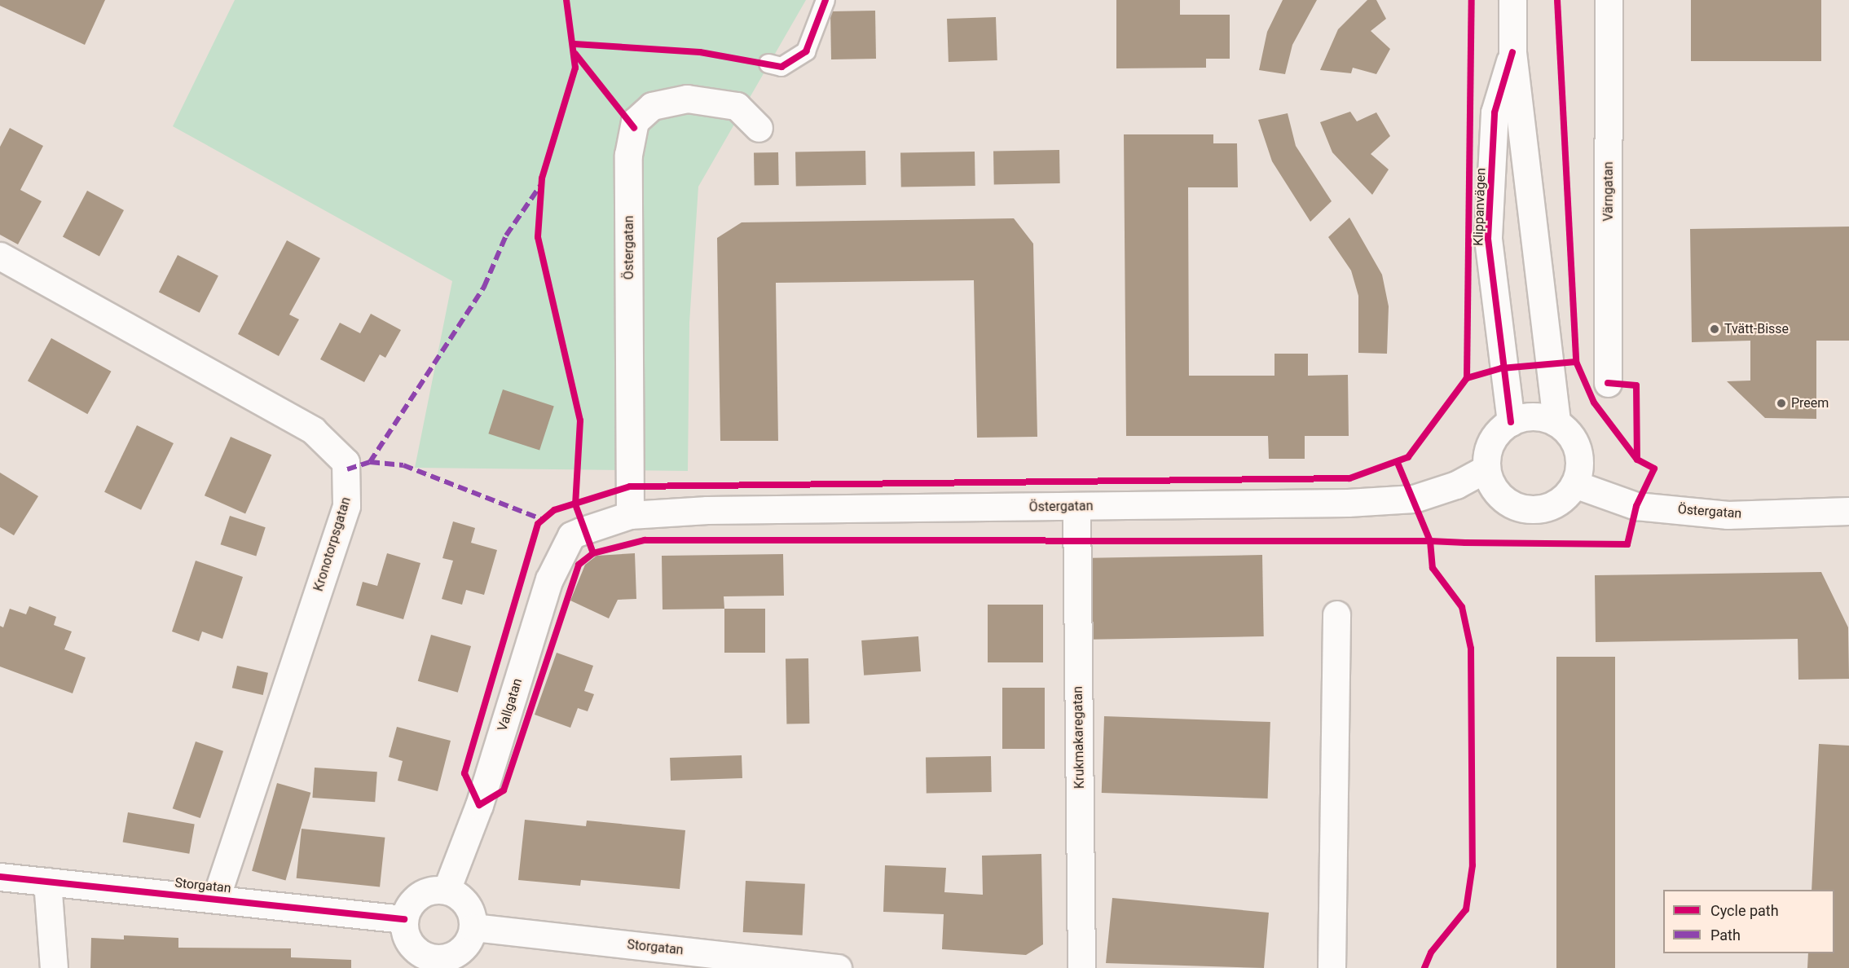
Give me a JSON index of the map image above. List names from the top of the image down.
{
  "streets": {
    "street": [
      "Värngatan",
      "Klippanvägen",
      "Östergatan",
      "Kronotorpsgatan",
      "Vallgatan",
      "Krukmakaregatan",
      "Storgatan"
    ]
  },
  "crossings": [
    ["Klippanvägen", "Östergatan"],
    ["Östergatan", "Vallgatan"],
    ["Östergatan", "Krukmakaregatan"],
    ["Kronotorpsgatan", "Storgatan"],
    ["Vallgatan", "Storgatan"]
  ],
  "places": ["Tvätt-Bisse", "Preem"],
  "legend": ["Cycle path", "Path"]
}
